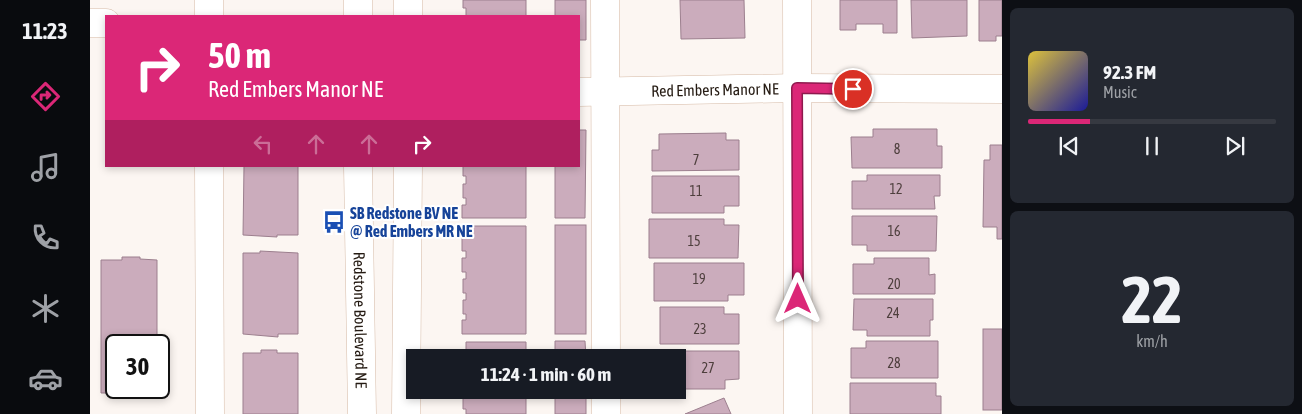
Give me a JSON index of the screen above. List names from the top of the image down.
{
  "streets": {
    "street": ["Red Embers Manor NE", "Redstone Boulevard NE"]
  },
  "places": {
    "bus stop": ["SB Redstone BV NE @ Red Embers MR NE"]
  },
  "house_numbers": [
    "8",
    "7",
    "12",
    "11",
    "16",
    "15",
    "19",
    "20",
    "24",
    "23",
    "28",
    "27"
  ],
  "page": {
    "tabs": "11:23",
    "turn": ["50 m", "Red Embers Manor NE"],
    "song": ["92.3 FM", "Music"],
    "tile": ["22", "km/h"],
    "limit": "30",
    "trip": "11:24 · 1 min · 60 m"
  }
}
